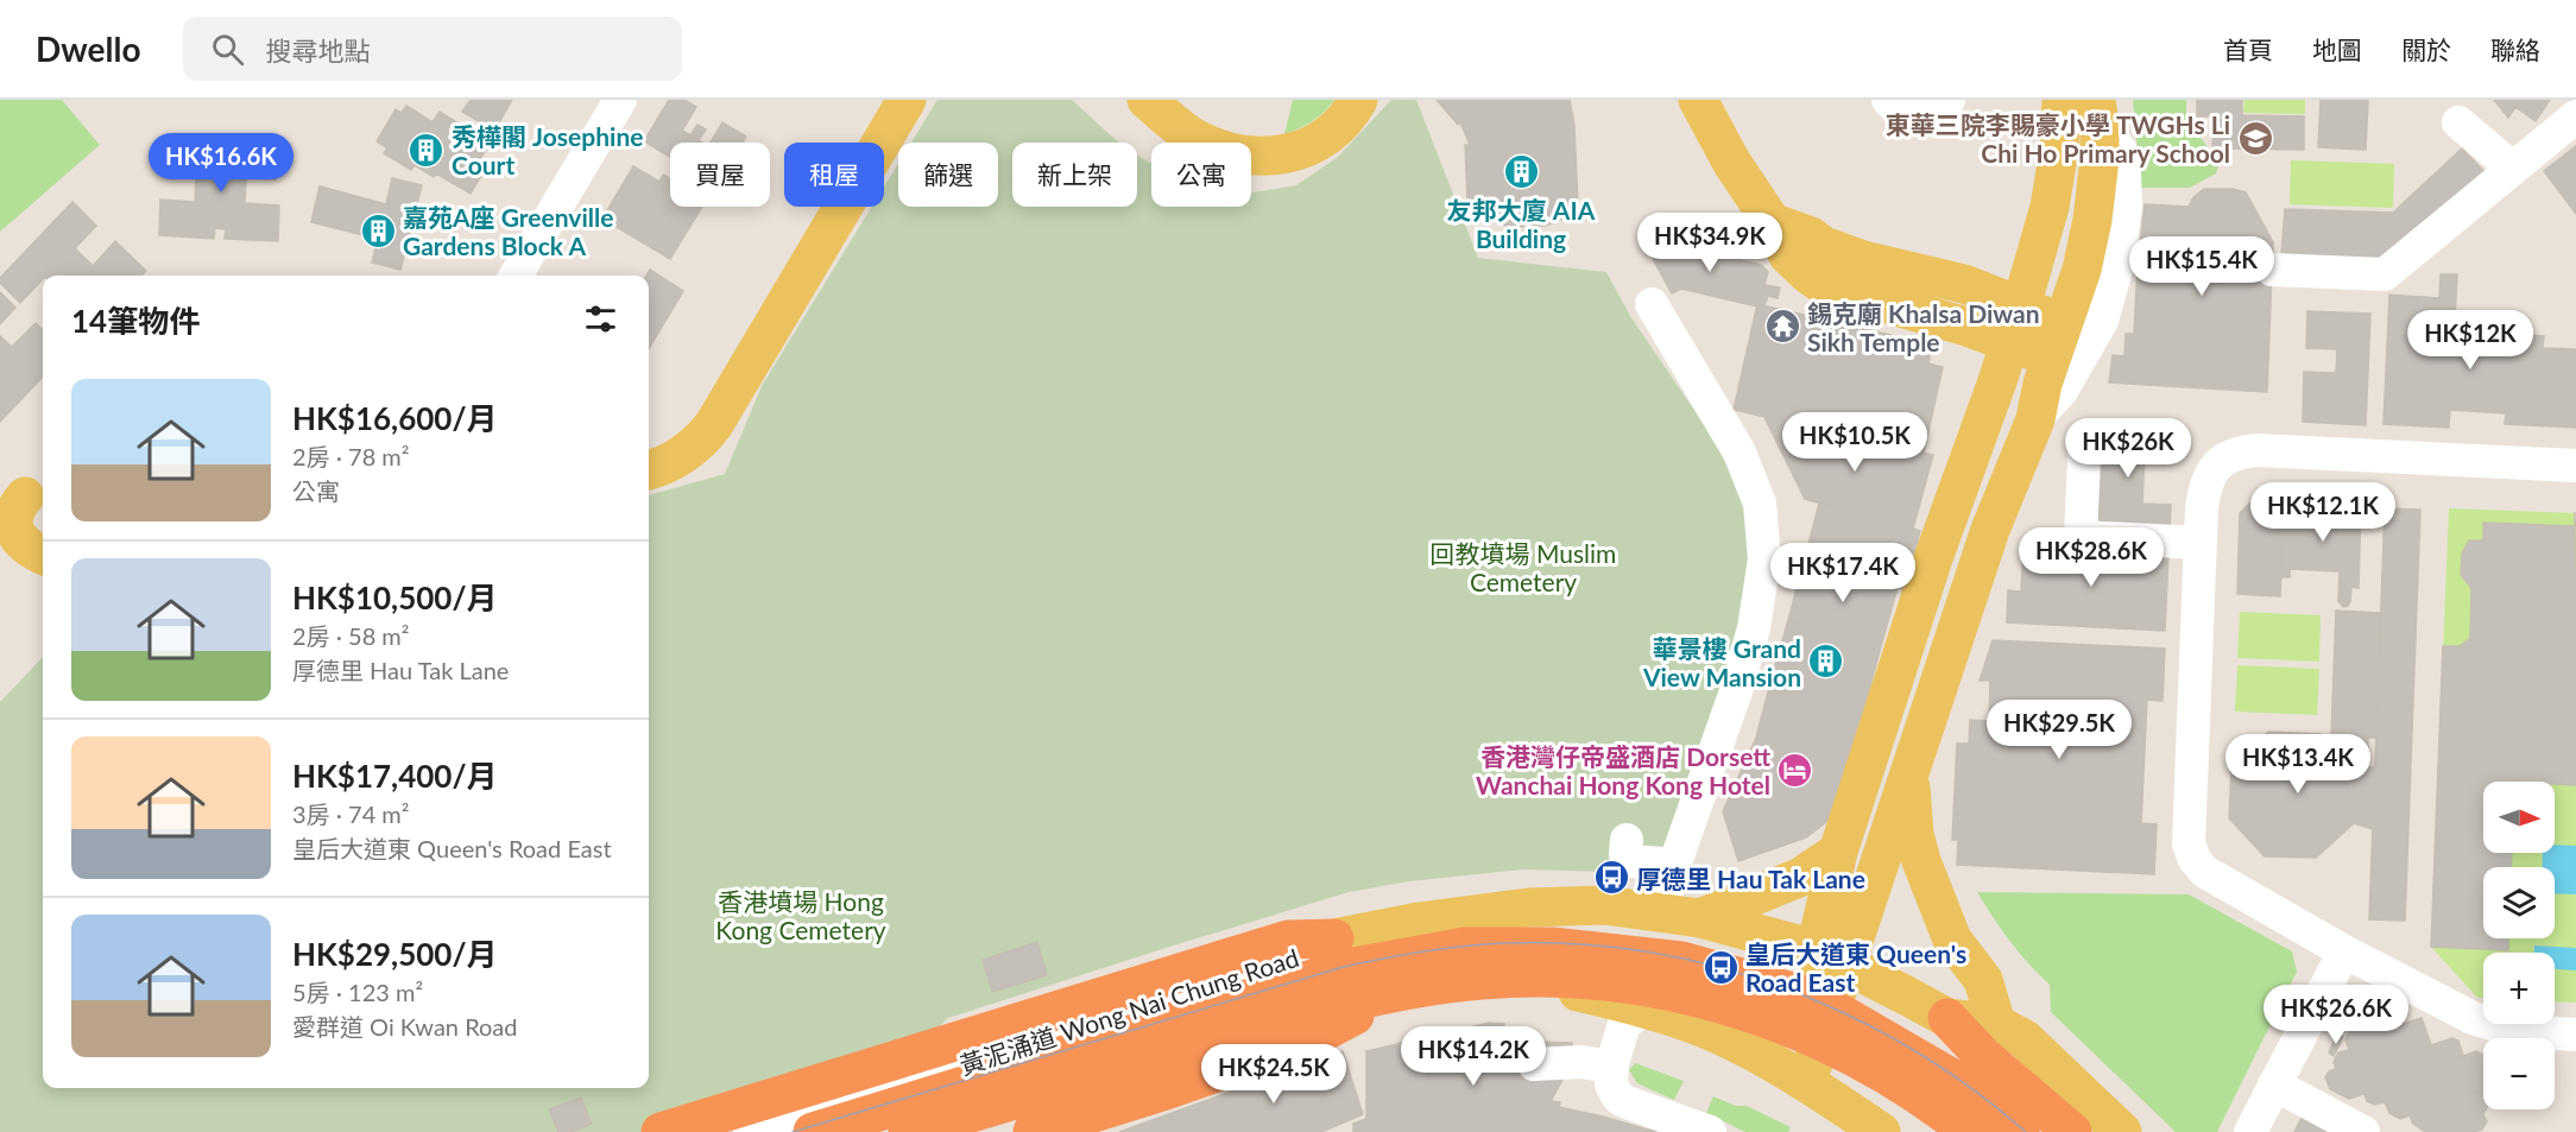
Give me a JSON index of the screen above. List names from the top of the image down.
{
  "streets": {
    "main road": ["黃泥涌道 Wong Nai Chung Road"]
  },
  "parks": ["回教墳場 Muslim Cemetery", "香港墳場 Hong Kong Cemetery"],
  "places": {
    "school or university": ["東華三院李賜豪小學 TWGHs Li Chi Ho Primary School"],
    "building": [
      "秀樺閣 Josephine Court",
      "友邦大廈 AIA Building",
      "嘉苑A座 Greenville Gardens Block A",
      "華景樓 Grand View Mansion"
    ],
    "temple": ["錫克廟 Khalsa Diwan Sikh Temple"],
    "hotel": ["香港灣仔帝盛酒店 Dorsett Wanchai Hong Kong Hotel"],
    "bus stop": ["厚德里 Hau Tak Lane", "皇后大道東 Queen's Road East"]
  },
  "north": "right",
  "page": {
    "header": "Dwello",
    "search": "搜尋地點",
    "nav": [
      "首頁",
      "地圖",
      "關於",
      "聯絡"
    ],
    "price": [
      "HK$16.6K",
      "HK$34.9K",
      "HK$15.4K",
      "HK$12K",
      "HK$10.5K",
      "HK$26K",
      "HK$12.1K",
      "HK$28.6K",
      "HK$17.4K",
      "HK$29.5K",
      "HK$13.4K",
      "HK$26.6K",
      "HK$14.2K",
      "HK$24.5K"
    ],
    "chip": [
      "買屋",
      "租屋",
      "篩選",
      "新上架",
      "公寓"
    ],
    "heading": "14筆物件",
    "list": [
      {
        "name": "HK$16,600/月",
        "note": "2房 · 78 m² · 公寓"
      },
      {
        "name": "HK$10,500/月",
        "note": "2房 · 58 m² · 厚德里 Hau Tak Lane"
      },
      {
        "name": "HK$17,400/月",
        "note": "3房 · 74 m² · 皇后大道東 Queen's Road East"
      },
      {
        "name": "HK$29,500/月",
        "note": "5房 · 123 m² · 愛群道 Oi Kwan Road"
      }
    ],
    "map_buttons": ["+", "−"]
  }
}
